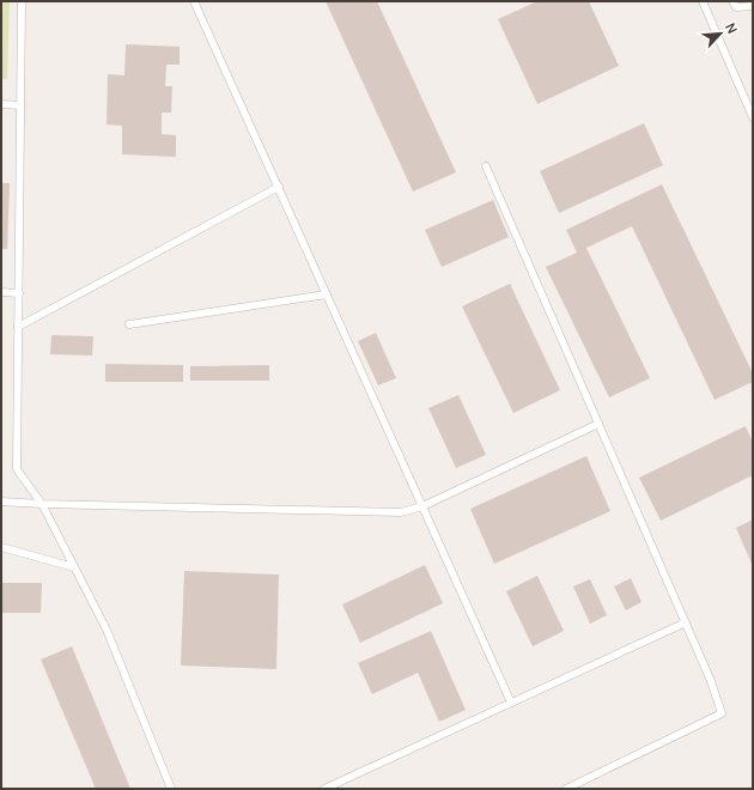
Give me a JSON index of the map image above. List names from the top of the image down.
{
  "north": "top right"
}
